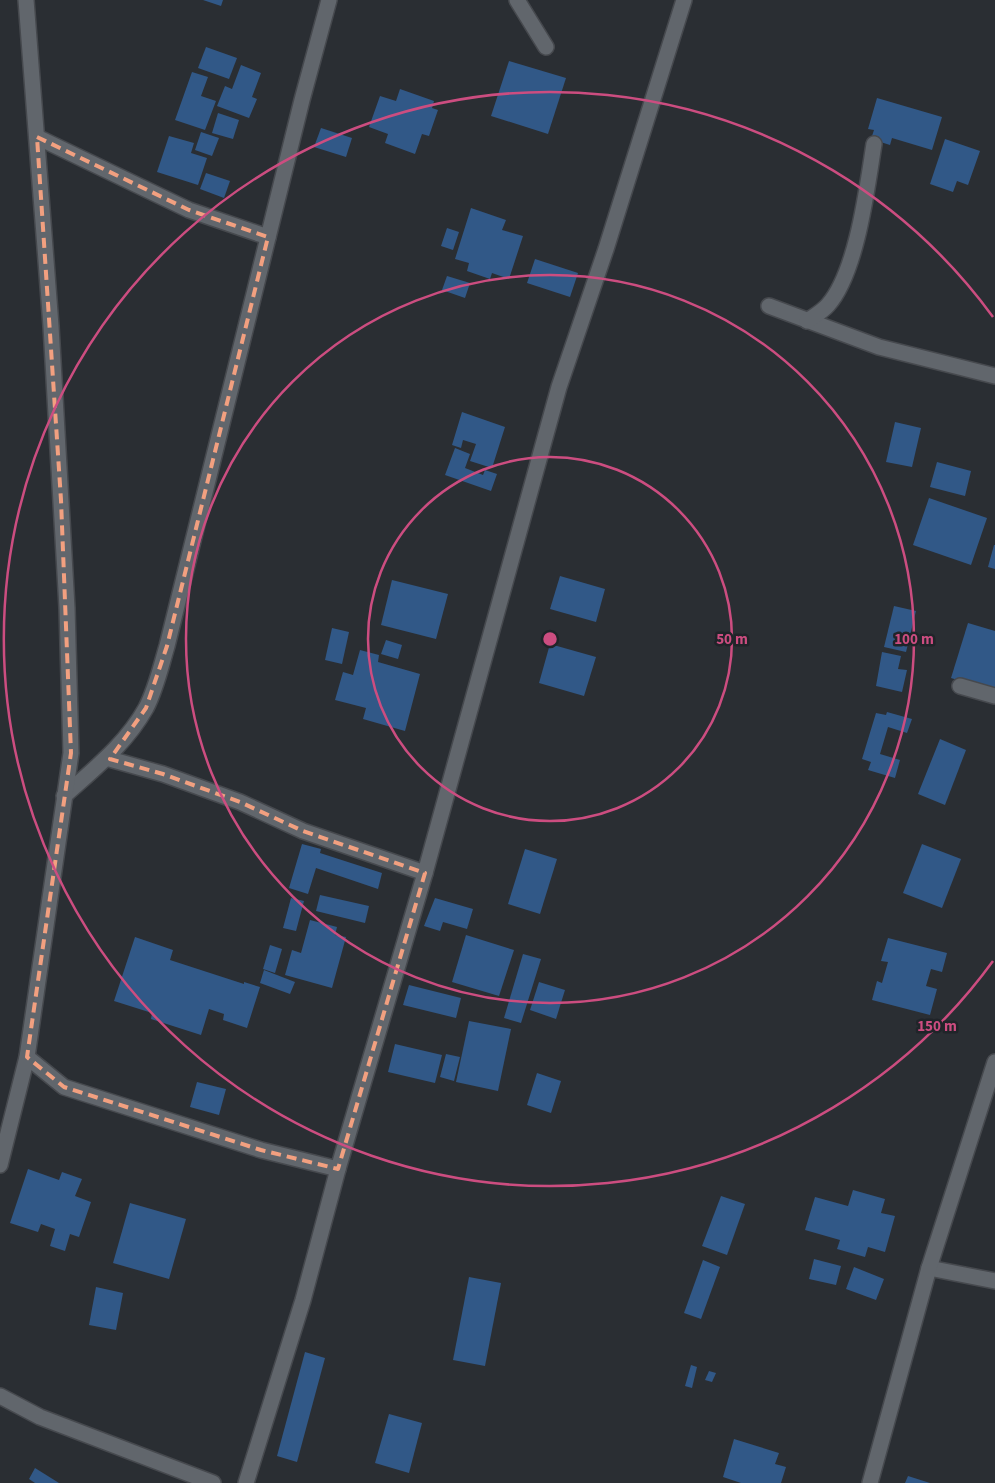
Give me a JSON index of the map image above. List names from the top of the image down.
{
  "rings": ["50 m", "100 m", "150 m"]
}
